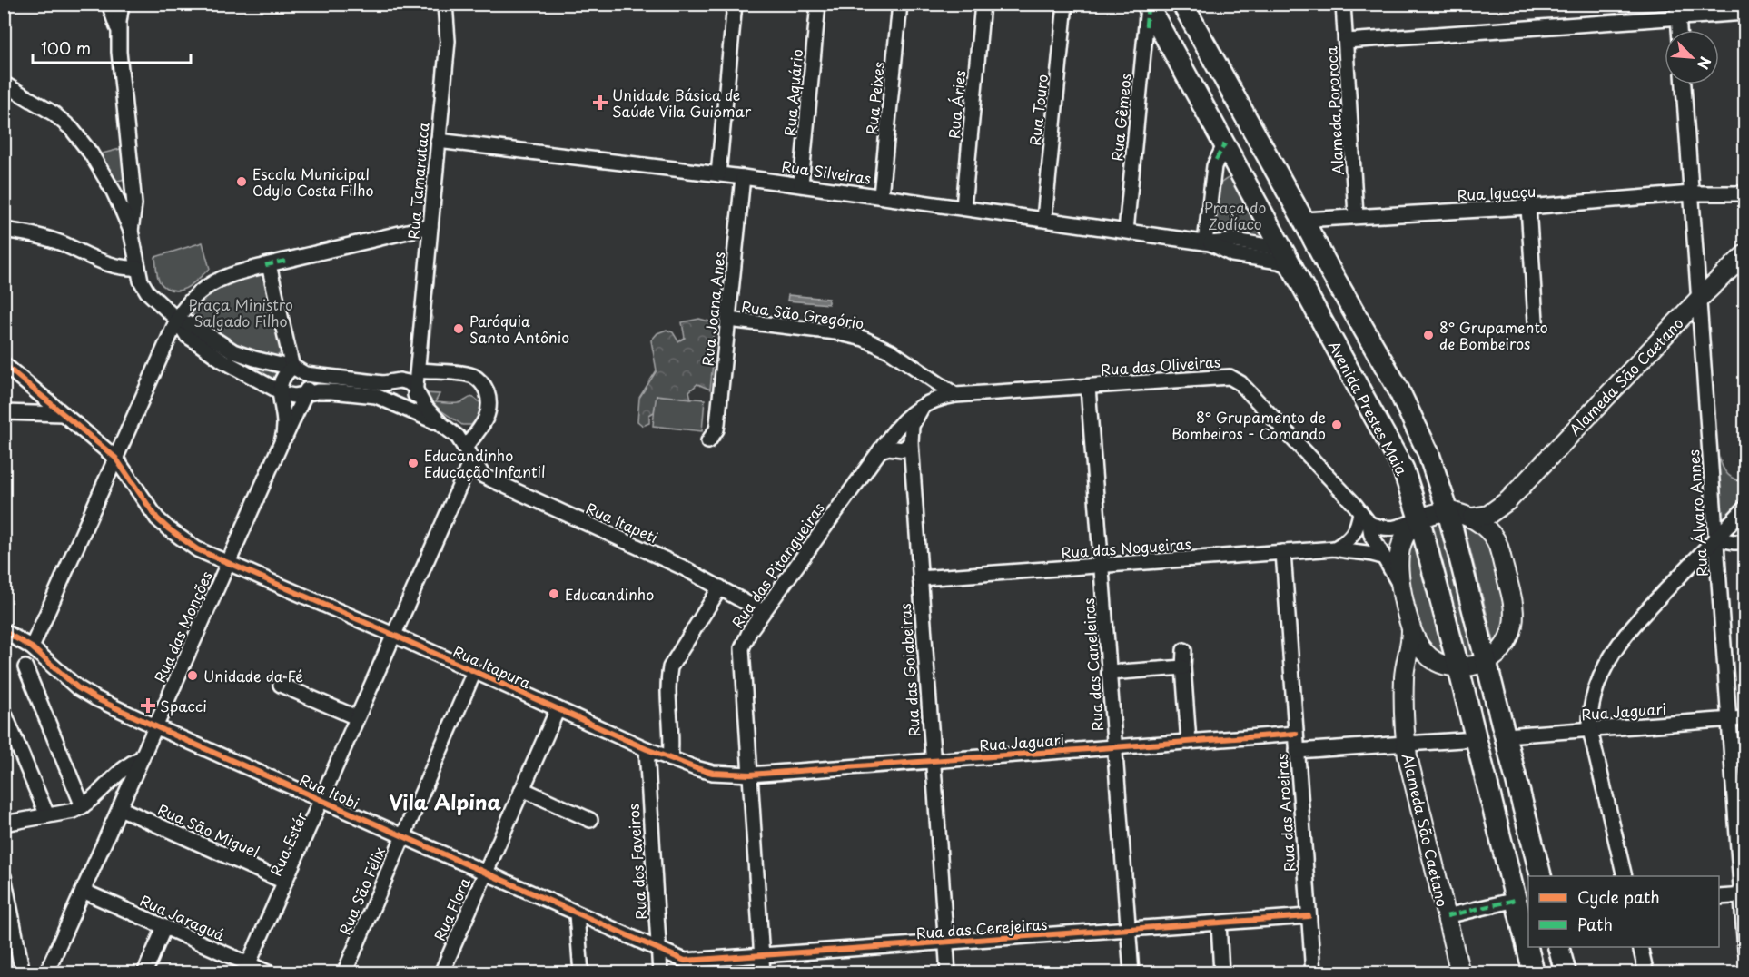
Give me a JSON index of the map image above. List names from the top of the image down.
{
  "streets": {
    "highway": ["Avenida Prestes Maia"],
    "main road": ["Alameda São Caetano"],
    "street": [
      "Rua Aquário",
      "Rua Peixes",
      "Rua Áries",
      "Rua Touro",
      "Alameda Pororoca",
      "Rua Gêmeos",
      "Rua Silveiras",
      "Rua Tamarutaca",
      "Rua Iguaçu",
      "Rua Joana Anes",
      "Rua São Gregório",
      "Rua das Oliveiras",
      "Rua Álvaro Annes",
      "Rua Itapeti",
      "Rua das Nogueiras",
      "Rua das Pitangueiras",
      "Rua das Monções",
      "Rua das Caneleiras",
      "Rua Itapura",
      "Rua das Goiabeiras",
      "Rua Jaguari",
      "Rua Itobi",
      "Rua das Aroeiras",
      "Rua São Miguel",
      "Rua Estér",
      "Rua dos Faveiros",
      "Rua São Félix",
      "Rua Flora",
      "Rua Jaraguá",
      "Rua das Cerejeiras"
    ]
  },
  "crossings": [
    ["Rua Aquário", "Rua Silveiras"],
    ["Rua Peixes", "Rua Silveiras"],
    ["Rua Áries", "Rua Silveiras"],
    ["Rua Touro", "Rua Silveiras"],
    ["Alameda Pororoca", "Rua Iguaçu"],
    ["Rua Gêmeos", "Rua Silveiras"],
    ["Rua Gêmeos", "Avenida Prestes Maia"],
    ["Rua Silveiras", "Rua Tamarutaca"],
    ["Rua Silveiras", "Rua Joana Anes"],
    ["Rua Silveiras", "Avenida Prestes Maia"],
    ["Rua Tamarutaca", "Rua Estér"],
    ["Rua Iguaçu", "Avenida Prestes Maia"],
    ["Rua Iguaçu", "Rua Álvaro Annes"],
    ["Rua Joana Anes", "Rua São Gregório"],
    ["Rua São Gregório", "Rua das Oliveiras"],
    ["Rua São Gregório", "Rua das Pitangueiras"],
    ["Rua das Oliveiras", "Rua das Nogueiras"],
    ["Rua das Oliveiras", "Rua das Pitangueiras"],
    ["Rua das Oliveiras", "Rua das Caneleiras"],
    ["Alameda São Caetano", "Rua Álvaro Annes"],
    ["Avenida Prestes Maia", "Rua Jaguari"],
    ["Rua Álvaro Annes", "Rua Jaguari"],
    ["Rua Itapeti", "Rua das Pitangueiras"],
    ["Rua Itapeti", "Rua Estér"],
    ["Rua das Nogueiras", "Rua das Caneleiras"],
    ["Rua das Nogueiras", "Rua das Goiabeiras"],
    ["Rua das Nogueiras", "Rua das Aroeiras"],
    ["Rua das Pitangueiras", "Rua Itapura"],
    ["Rua das Pitangueiras", "Rua das Goiabeiras"],
    ["Rua das Pitangueiras", "Rua Jaguari"],
    ["Rua das Pitangueiras", "Rua das Cerejeiras"],
    ["Rua das Monções", "Rua Itapura"],
    ["Rua das Monções", "Rua Itobi"],
    ["Rua das Monções", "Rua São Miguel"],
    ["Rua das Monções", "Rua Jaraguá"],
    ["Rua das Caneleiras", "Rua Jaguari"],
    ["Rua das Caneleiras", "Rua das Cerejeiras"],
    ["Rua Itapura", "Rua Jaguari"],
    ["Rua Itapura", "Rua Estér"],
    ["Rua Itapura", "Rua dos Faveiros"],
    ["Rua Itapura", "Rua São Félix"],
    ["Rua Itapura", "Rua Flora"],
    ["Rua das Goiabeiras", "Rua Jaguari"],
    ["Rua das Goiabeiras", "Rua das Cerejeiras"],
    ["Rua Jaguari", "Rua das Aroeiras"],
    ["Rua Itobi", "Rua Estér"],
    ["Rua Itobi", "Rua dos Faveiros"],
    ["Rua Itobi", "Rua São Félix"],
    ["Rua Itobi", "Rua Flora"],
    ["Rua Itobi", "Rua das Cerejeiras"],
    ["Rua das Aroeiras", "Rua das Cerejeiras"],
    ["Rua São Miguel", "Rua Estér"],
    ["Rua Estér", "Rua Jaraguá"],
    ["Rua dos Faveiros", "Rua das Cerejeiras"]
  ],
  "districts": ["Vila Alpina"],
  "parks": ["Praça do Zodíaco", "Praça Ministro Salgado Filho"],
  "places": {
    "health": ["Unidade Básica de Saúde Vila Guiomar", "Spacci"],
    "other": [
      "Escola Municipal Odylo Costa Filho",
      "Paróquia Santo Antônio",
      "8° Grupamento de Bombeiros",
      "8° Grupamento de Bombeiros - Comando",
      "Educandinho Educação Infantil",
      "Educandinho",
      "Unidade da Fé"
    ]
  },
  "legend": ["Cycle path", "Path"],
  "scale_bar": "100 m",
  "north": "bottom right"
}
